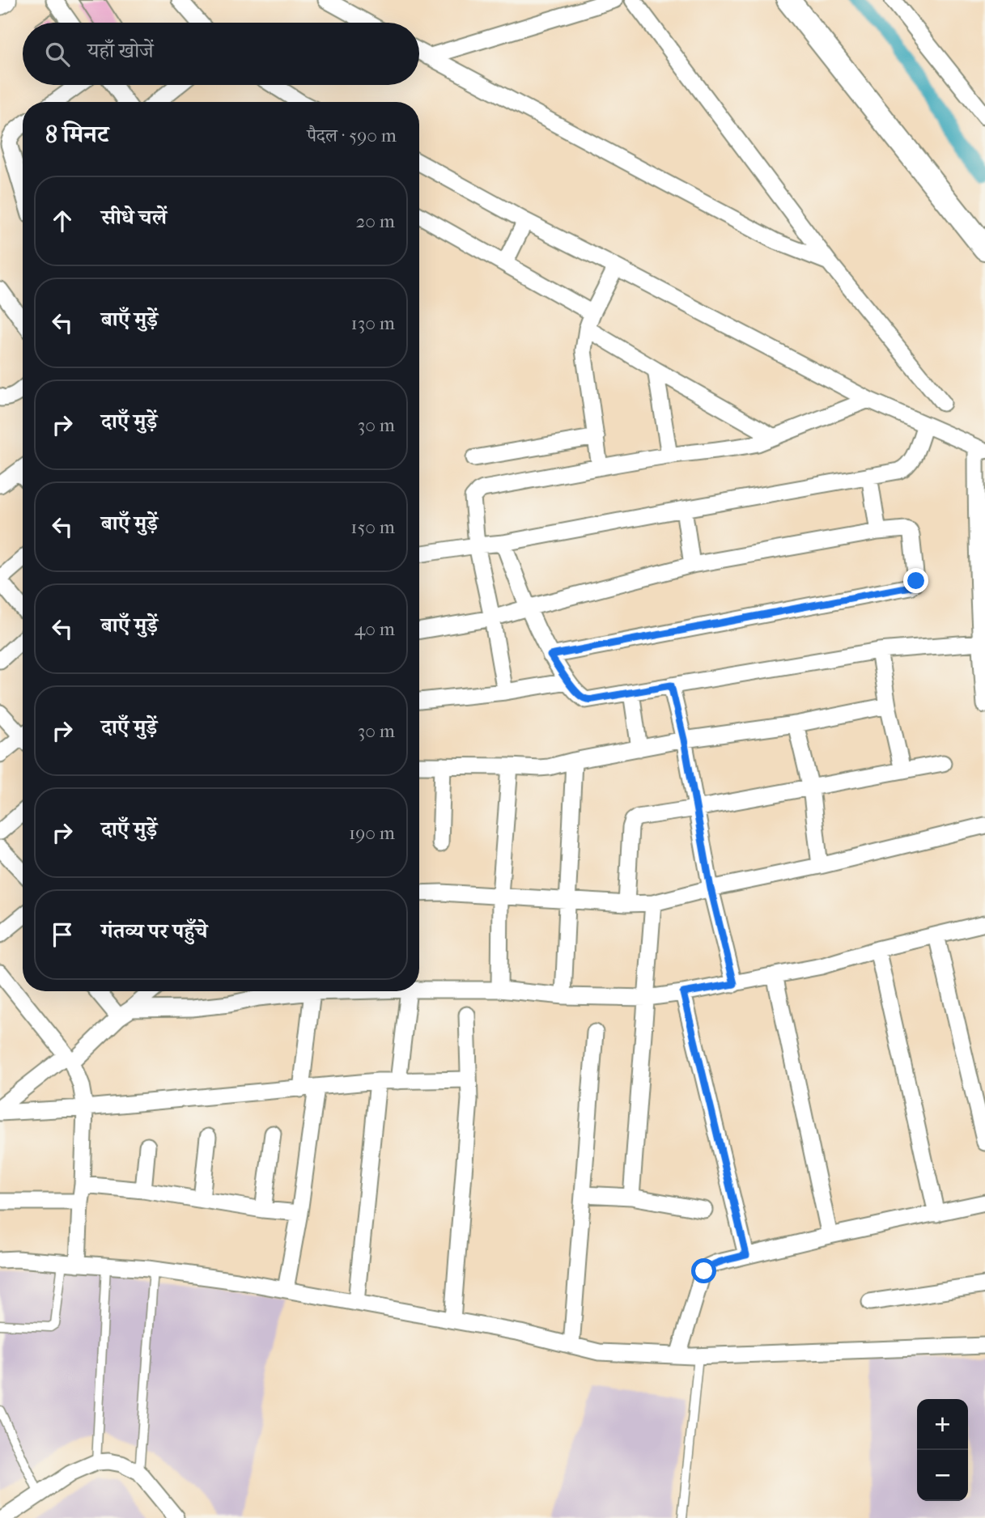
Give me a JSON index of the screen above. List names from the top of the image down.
{
  "page": {
    "search": "यहाँ खोजें",
    "heading": ["8 मिनट", "पैदल · 590 m"],
    "list": [
      ["सीधे चलें", "20 m"],
      ["बाएँ मुड़ें", "130 m"],
      ["दाएँ मुड़ें", "30 m"],
      ["बाएँ मुड़ें", "150 m"],
      ["बाएँ मुड़ें", "40 m"],
      ["दाएँ मुड़ें", "30 m"],
      ["दाएँ मुड़ें", "190 m"],
      "गंतव्य पर पहुँचे"
    ],
    "map_buttons": ["+", "−"]
  }
}
